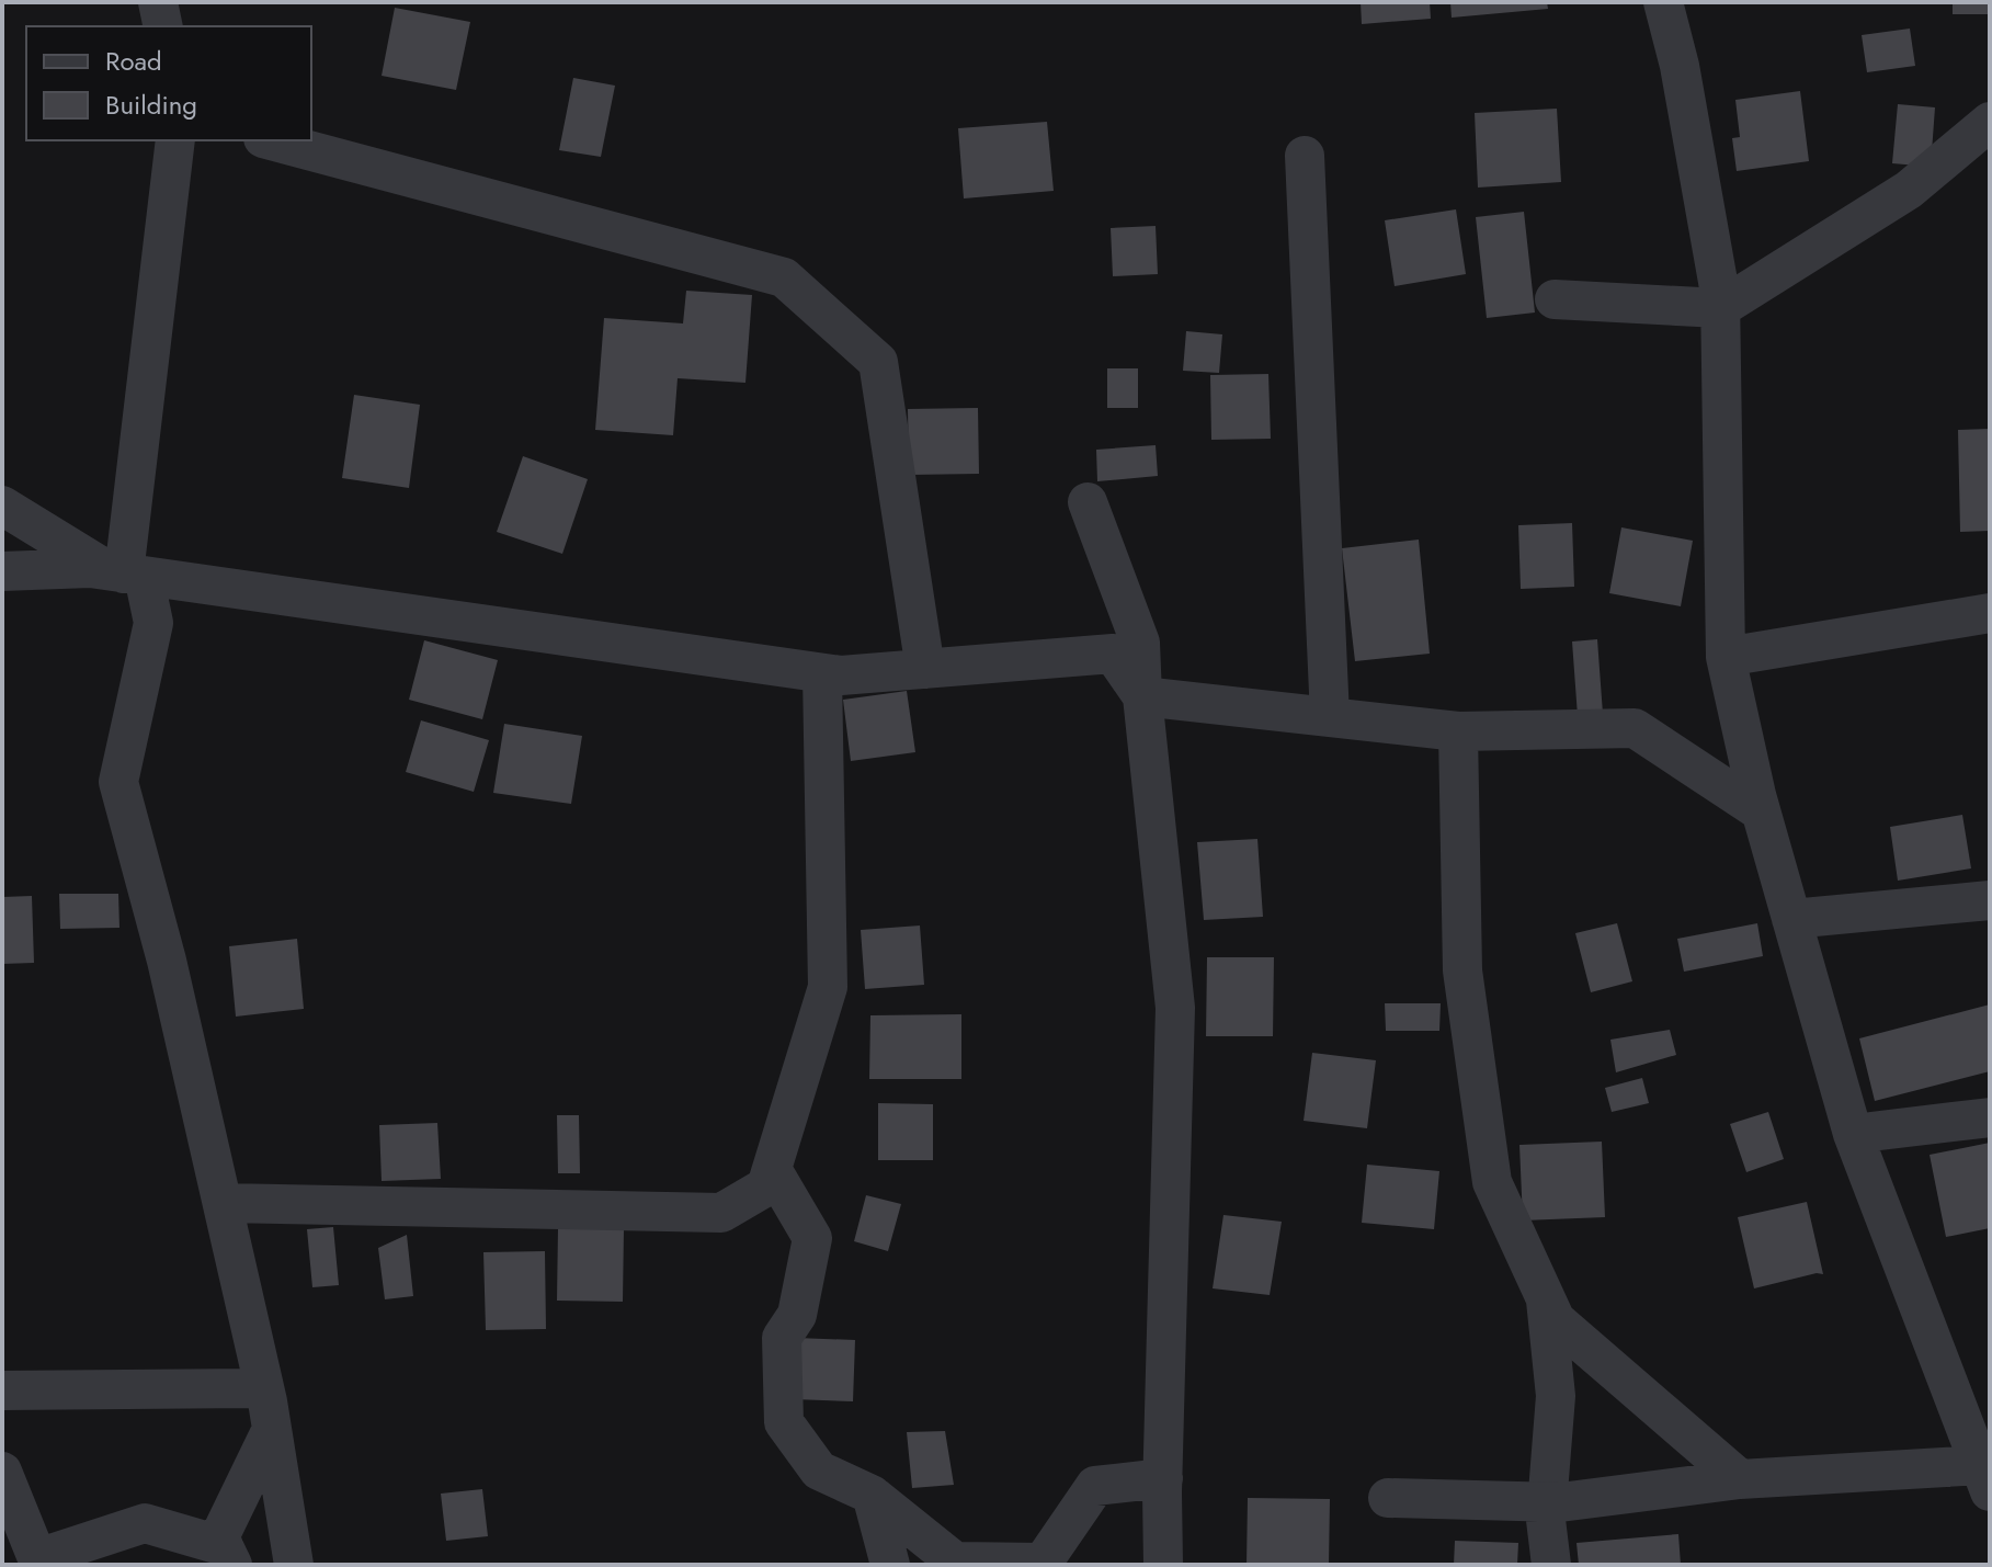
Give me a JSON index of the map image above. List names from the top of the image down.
{
  "legend": ["Road", "Building"]
}
